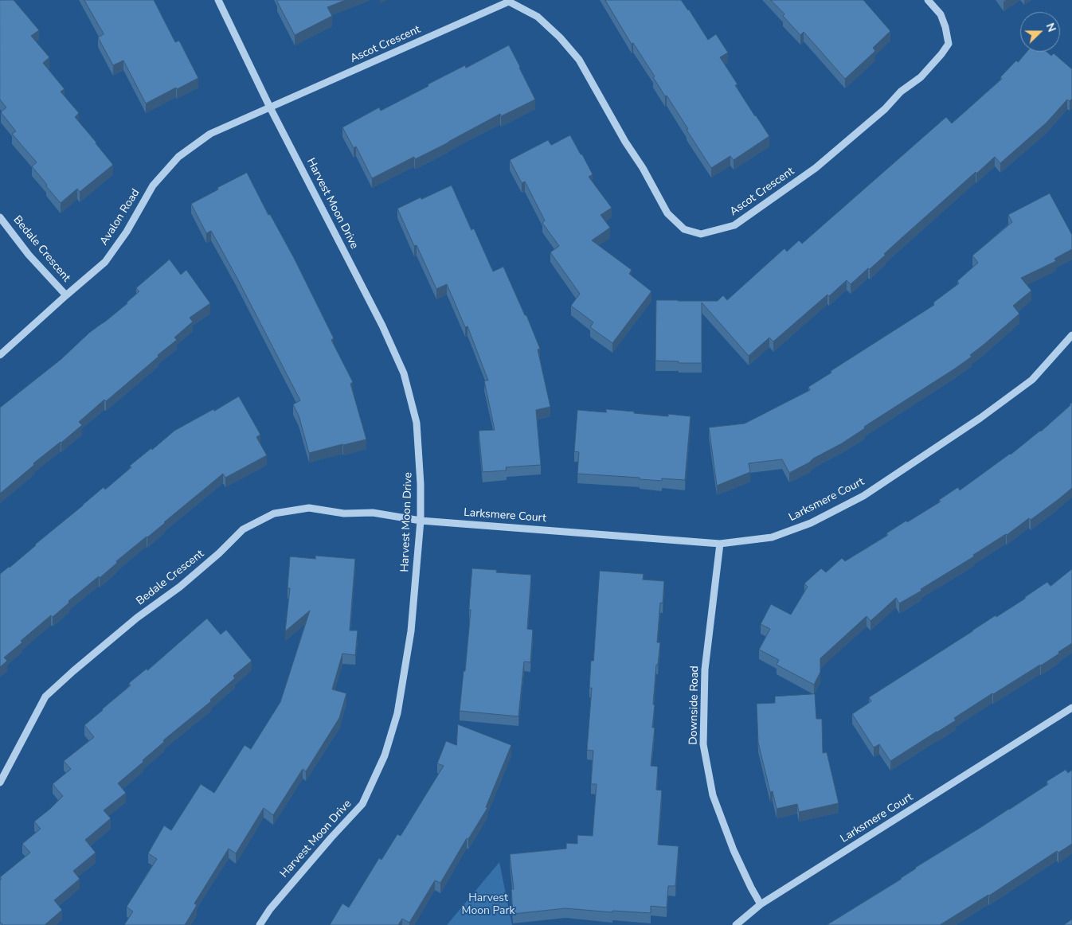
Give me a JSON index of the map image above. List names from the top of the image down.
{
  "streets": {
    "street": [
      "Ascot Crescent",
      "Harvest Moon Drive",
      "Avalon Road",
      "Bedale Crescent",
      "Larksmere Court",
      "Downside Road"
    ]
  },
  "crossings": [
    ["Ascot Crescent", "Harvest Moon Drive"],
    ["Ascot Crescent", "Avalon Road"],
    ["Harvest Moon Drive", "Avalon Road"],
    ["Harvest Moon Drive", "Bedale Crescent"],
    ["Harvest Moon Drive", "Larksmere Court"],
    ["Avalon Road", "Bedale Crescent"],
    ["Bedale Crescent", "Larksmere Court"],
    ["Larksmere Court", "Downside Road"]
  ],
  "parks": ["Harvest Moon Park"],
  "north": "right"
}
